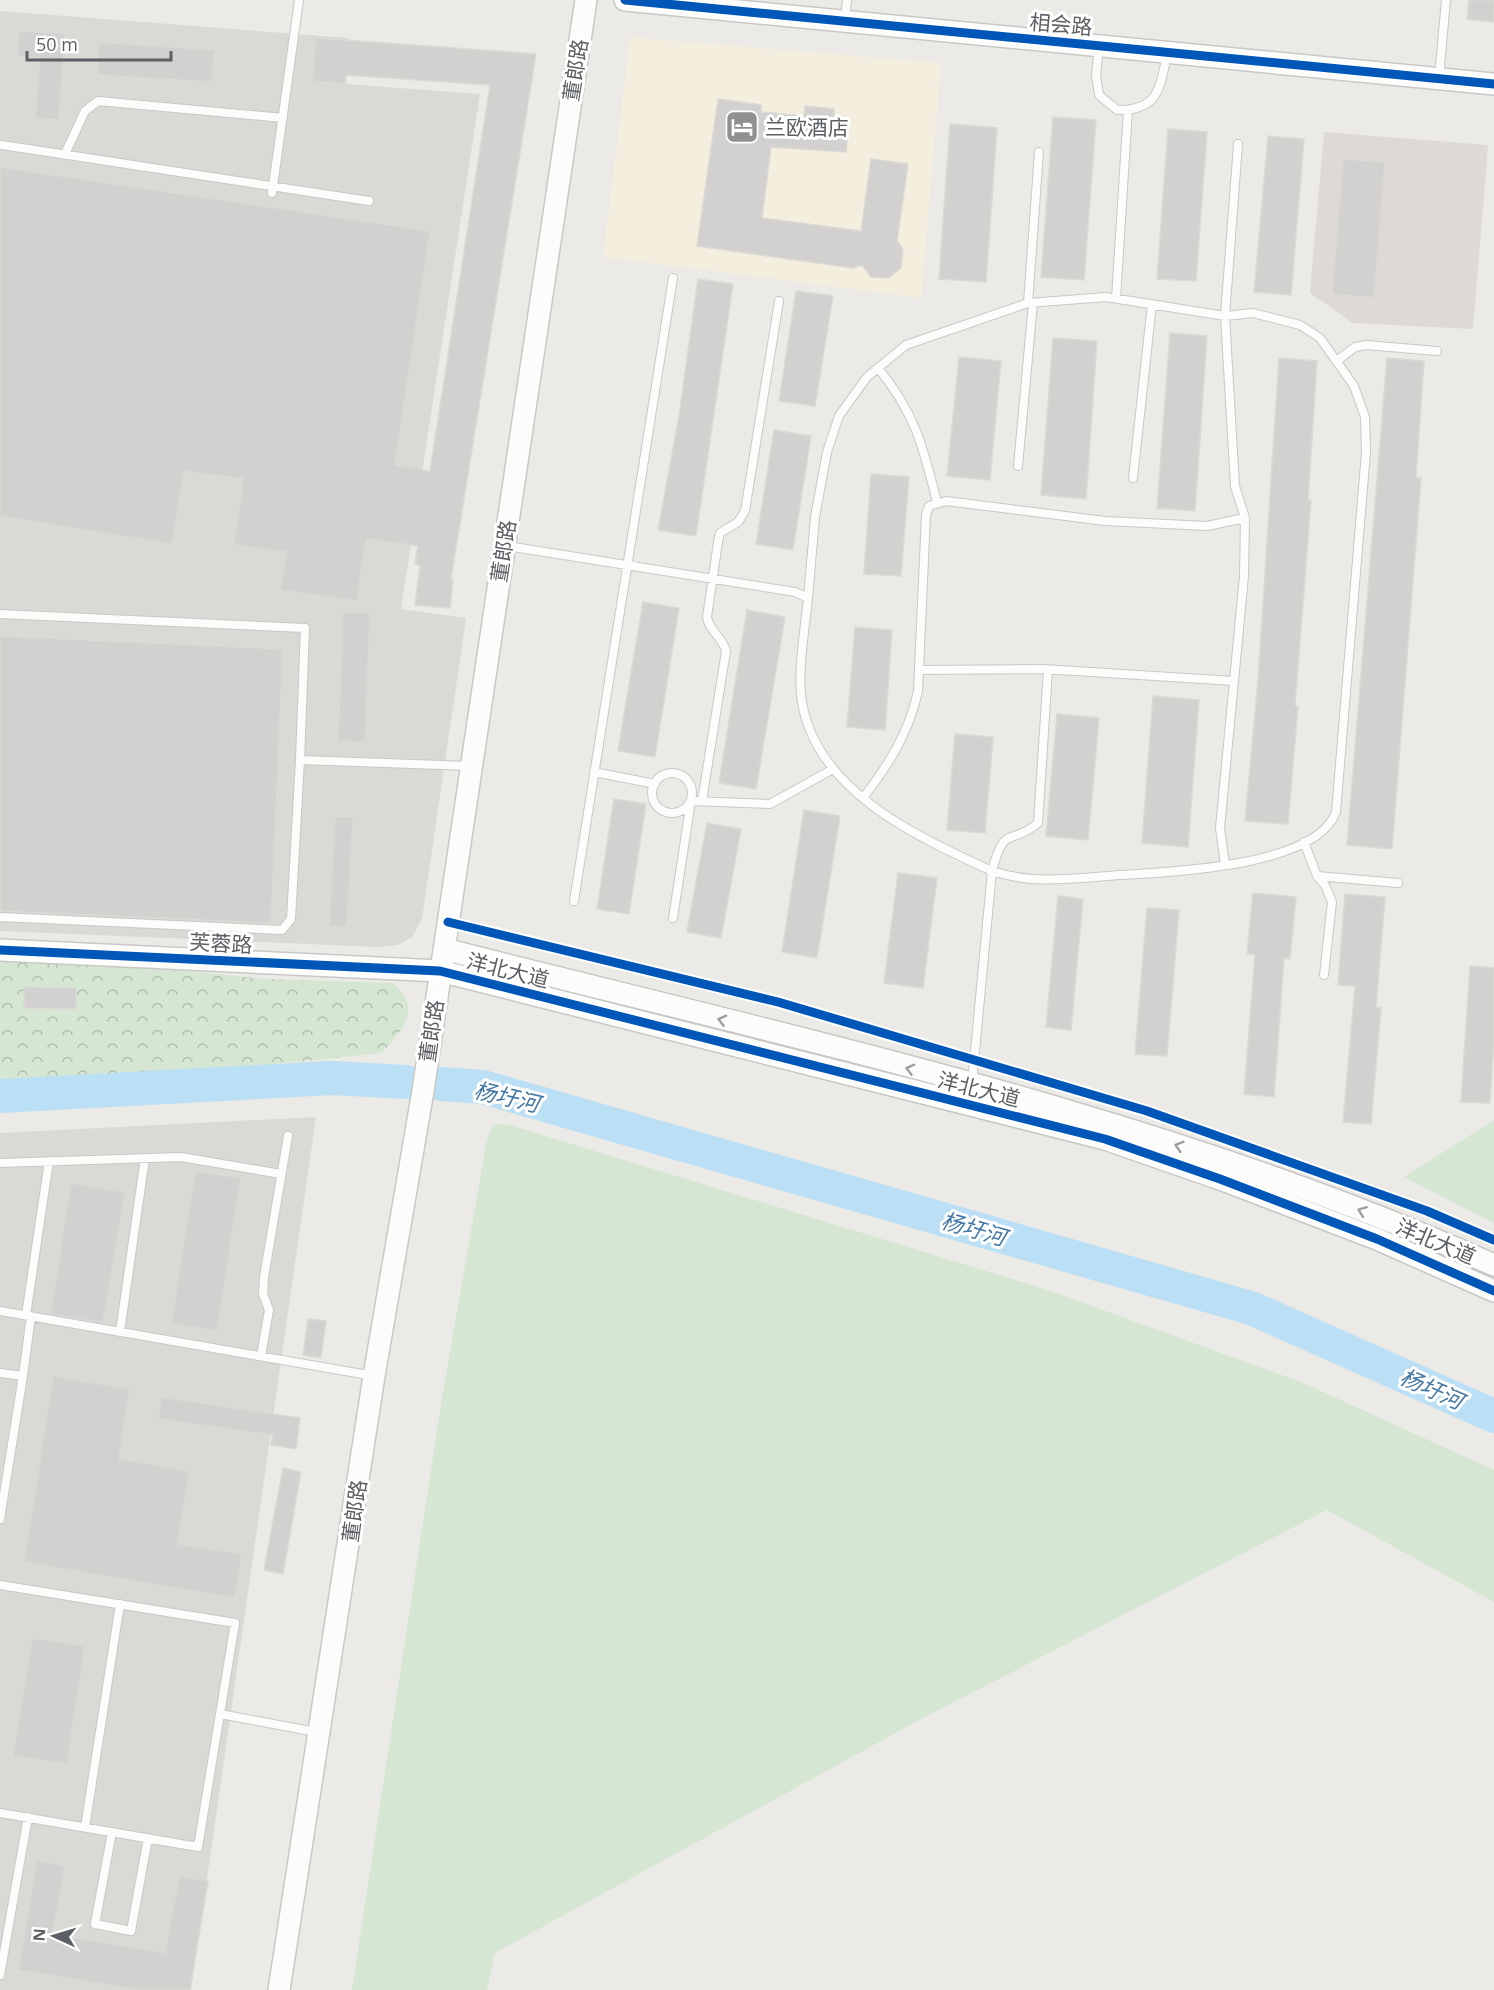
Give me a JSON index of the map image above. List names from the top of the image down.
{
  "streets": {
    "street": [
      "相会路",
      "董郎路",
      "芙蓉路",
      "洋北大道"
    ]
  },
  "crossings": [
    ["董郎路", "芙蓉路"],
    ["董郎路", "洋北大道"],
    ["芙蓉路", "洋北大道"]
  ],
  "water": ["杨圩河"],
  "places": {
    "hotel": ["兰欧酒店"]
  },
  "scale_bar": "50 m",
  "north": "left"
}
